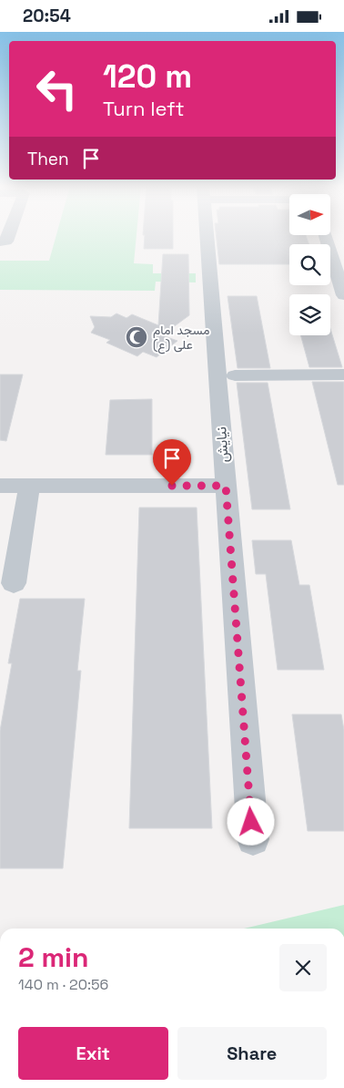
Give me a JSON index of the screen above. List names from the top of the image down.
{
  "streets": {
    "street": ["نیایش"]
  },
  "places": {
    "mosque": ["مسجد امام علی (ع)"]
  },
  "north": "right",
  "page": {
    "status": "20:54",
    "turn": ["120 m", "Turn left"],
    "then": "Then",
    "heading": ["2 min", "140 m · 20:56"],
    "buttons": ["Exit", "Share"]
  }
}
